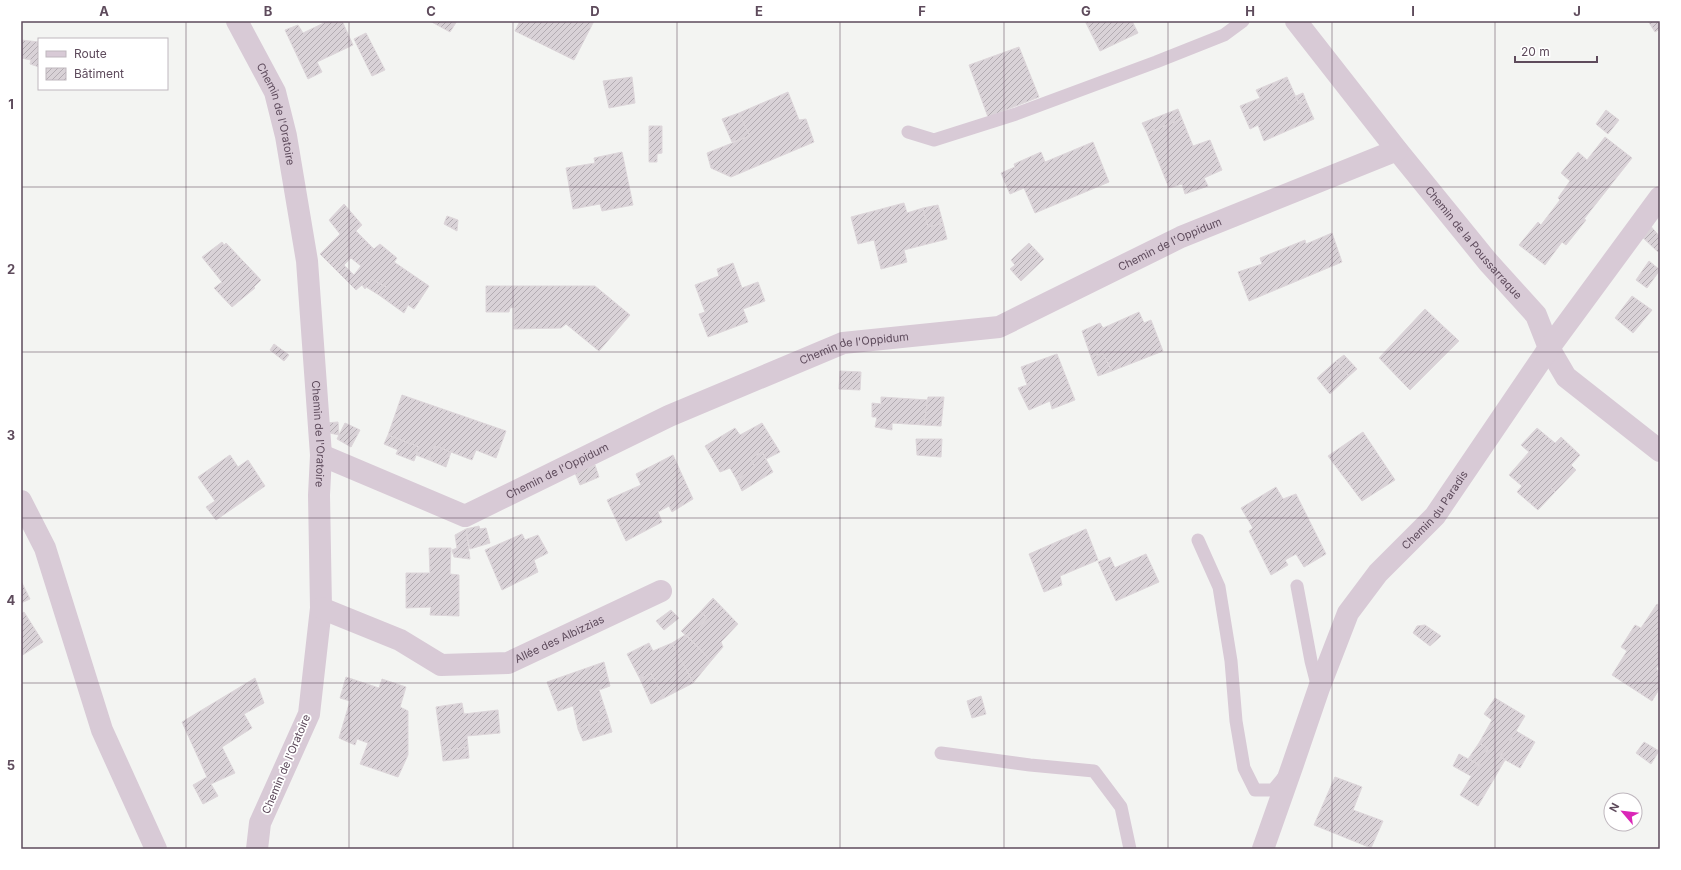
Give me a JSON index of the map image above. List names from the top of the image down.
{
  "streets": {
    "street": [
      "Chemin de l'Oratoire",
      "Chemin de la Poussarraque",
      "Chemin de l'Oppidum",
      "Chemin du Paradis",
      "Allée des Albizzias"
    ]
  },
  "crossings": [
    ["Chemin de l'Oratoire", "Chemin de l'Oppidum"],
    ["Chemin de l'Oratoire", "Allée des Albizzias"],
    ["Chemin de la Poussarraque", "Chemin de l'Oppidum"],
    ["Chemin de la Poussarraque", "Chemin du Paradis"]
  ],
  "legend": ["Route", "Bâtiment"],
  "scale_bar": "20 m",
  "north": "top left",
  "grid": {
    "columns": [
      "A",
      "B",
      "C",
      "D",
      "E",
      "F",
      "G",
      "H",
      "I",
      "J"
    ],
    "rows": [
      "1",
      "2",
      "3",
      "4",
      "5"
    ]
  }
}
